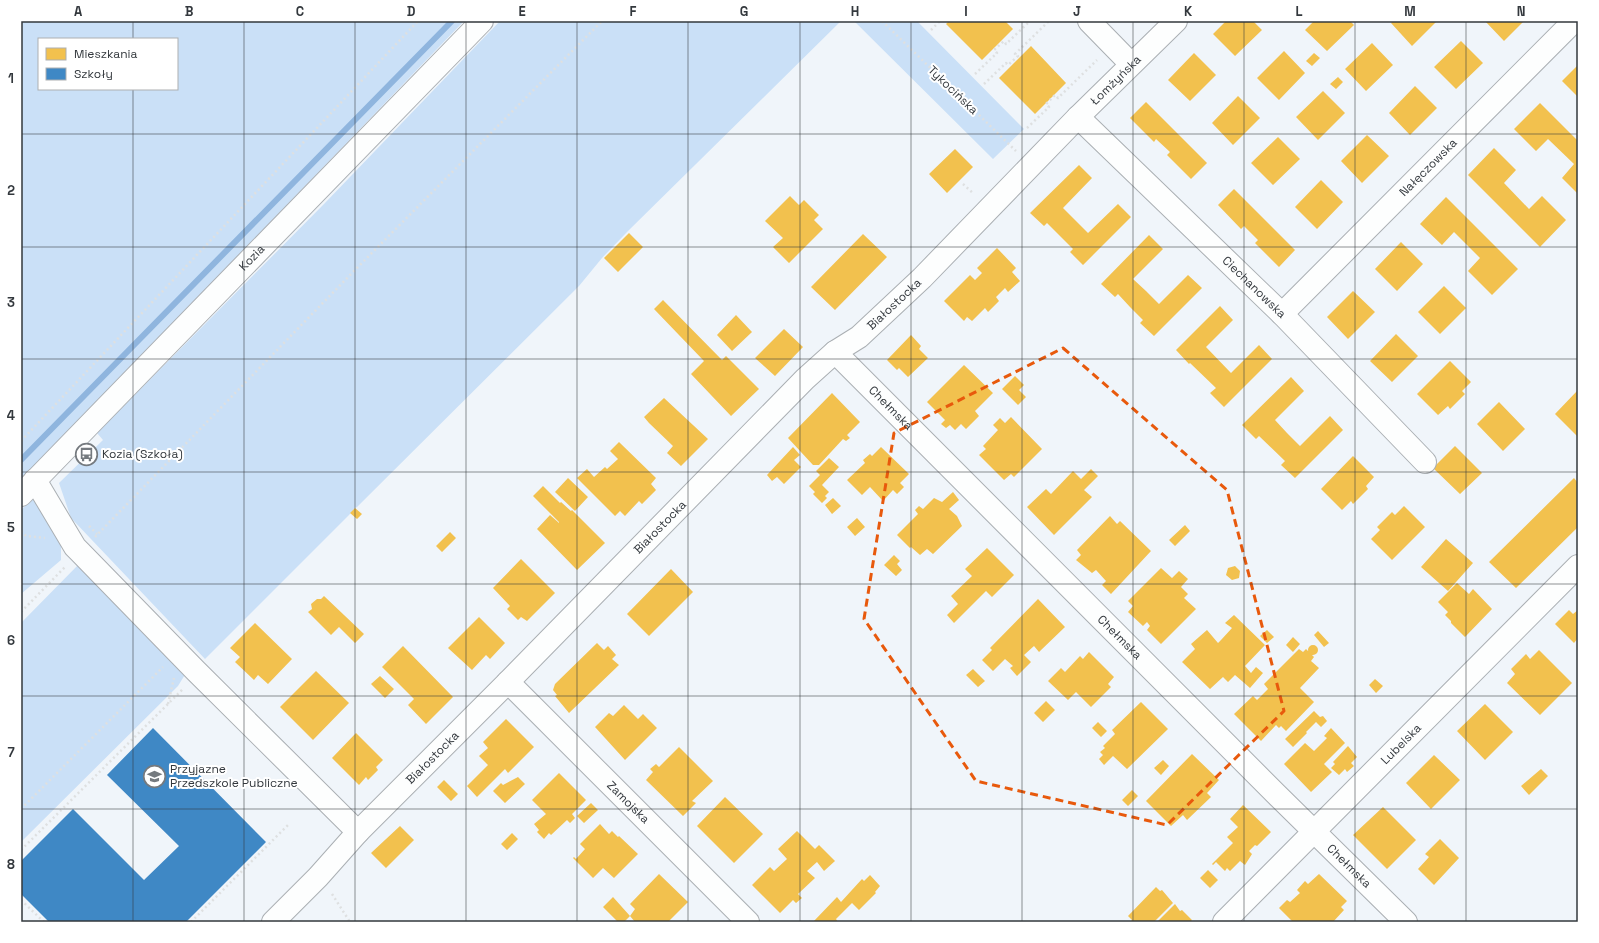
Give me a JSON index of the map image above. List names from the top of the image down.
{
  "streets": {
    "street": [
      "Łomżyńska",
      "Nałęczowska",
      "Kozia",
      "Ciechanowska",
      "Białostocka",
      "Chełmska",
      "Lubelska",
      "Zamojska"
    ],
    "path": ["Tykocińska"]
  },
  "crossings": [
    ["Łomżyńska", "Ciechanowska"],
    ["Łomżyńska", "Białostocka"],
    ["Nałęczowska", "Ciechanowska"],
    ["Białostocka", "Chełmska"],
    ["Białostocka", "Zamojska"],
    ["Chełmska", "Lubelska"]
  ],
  "places": {
    "bus stop": ["Kozia (Szkoła)"],
    "school or university": ["Przyjazne Przedszkole Publiczne"]
  },
  "legend": ["Mieszkania", "Szkoły"],
  "grid": {
    "columns": [
      "A",
      "B",
      "C",
      "D",
      "E",
      "F",
      "G",
      "H",
      "I",
      "J",
      "K",
      "L",
      "M",
      "N"
    ],
    "rows": [
      "1",
      "2",
      "3",
      "4",
      "5",
      "6",
      "7",
      "8"
    ]
  }
}
